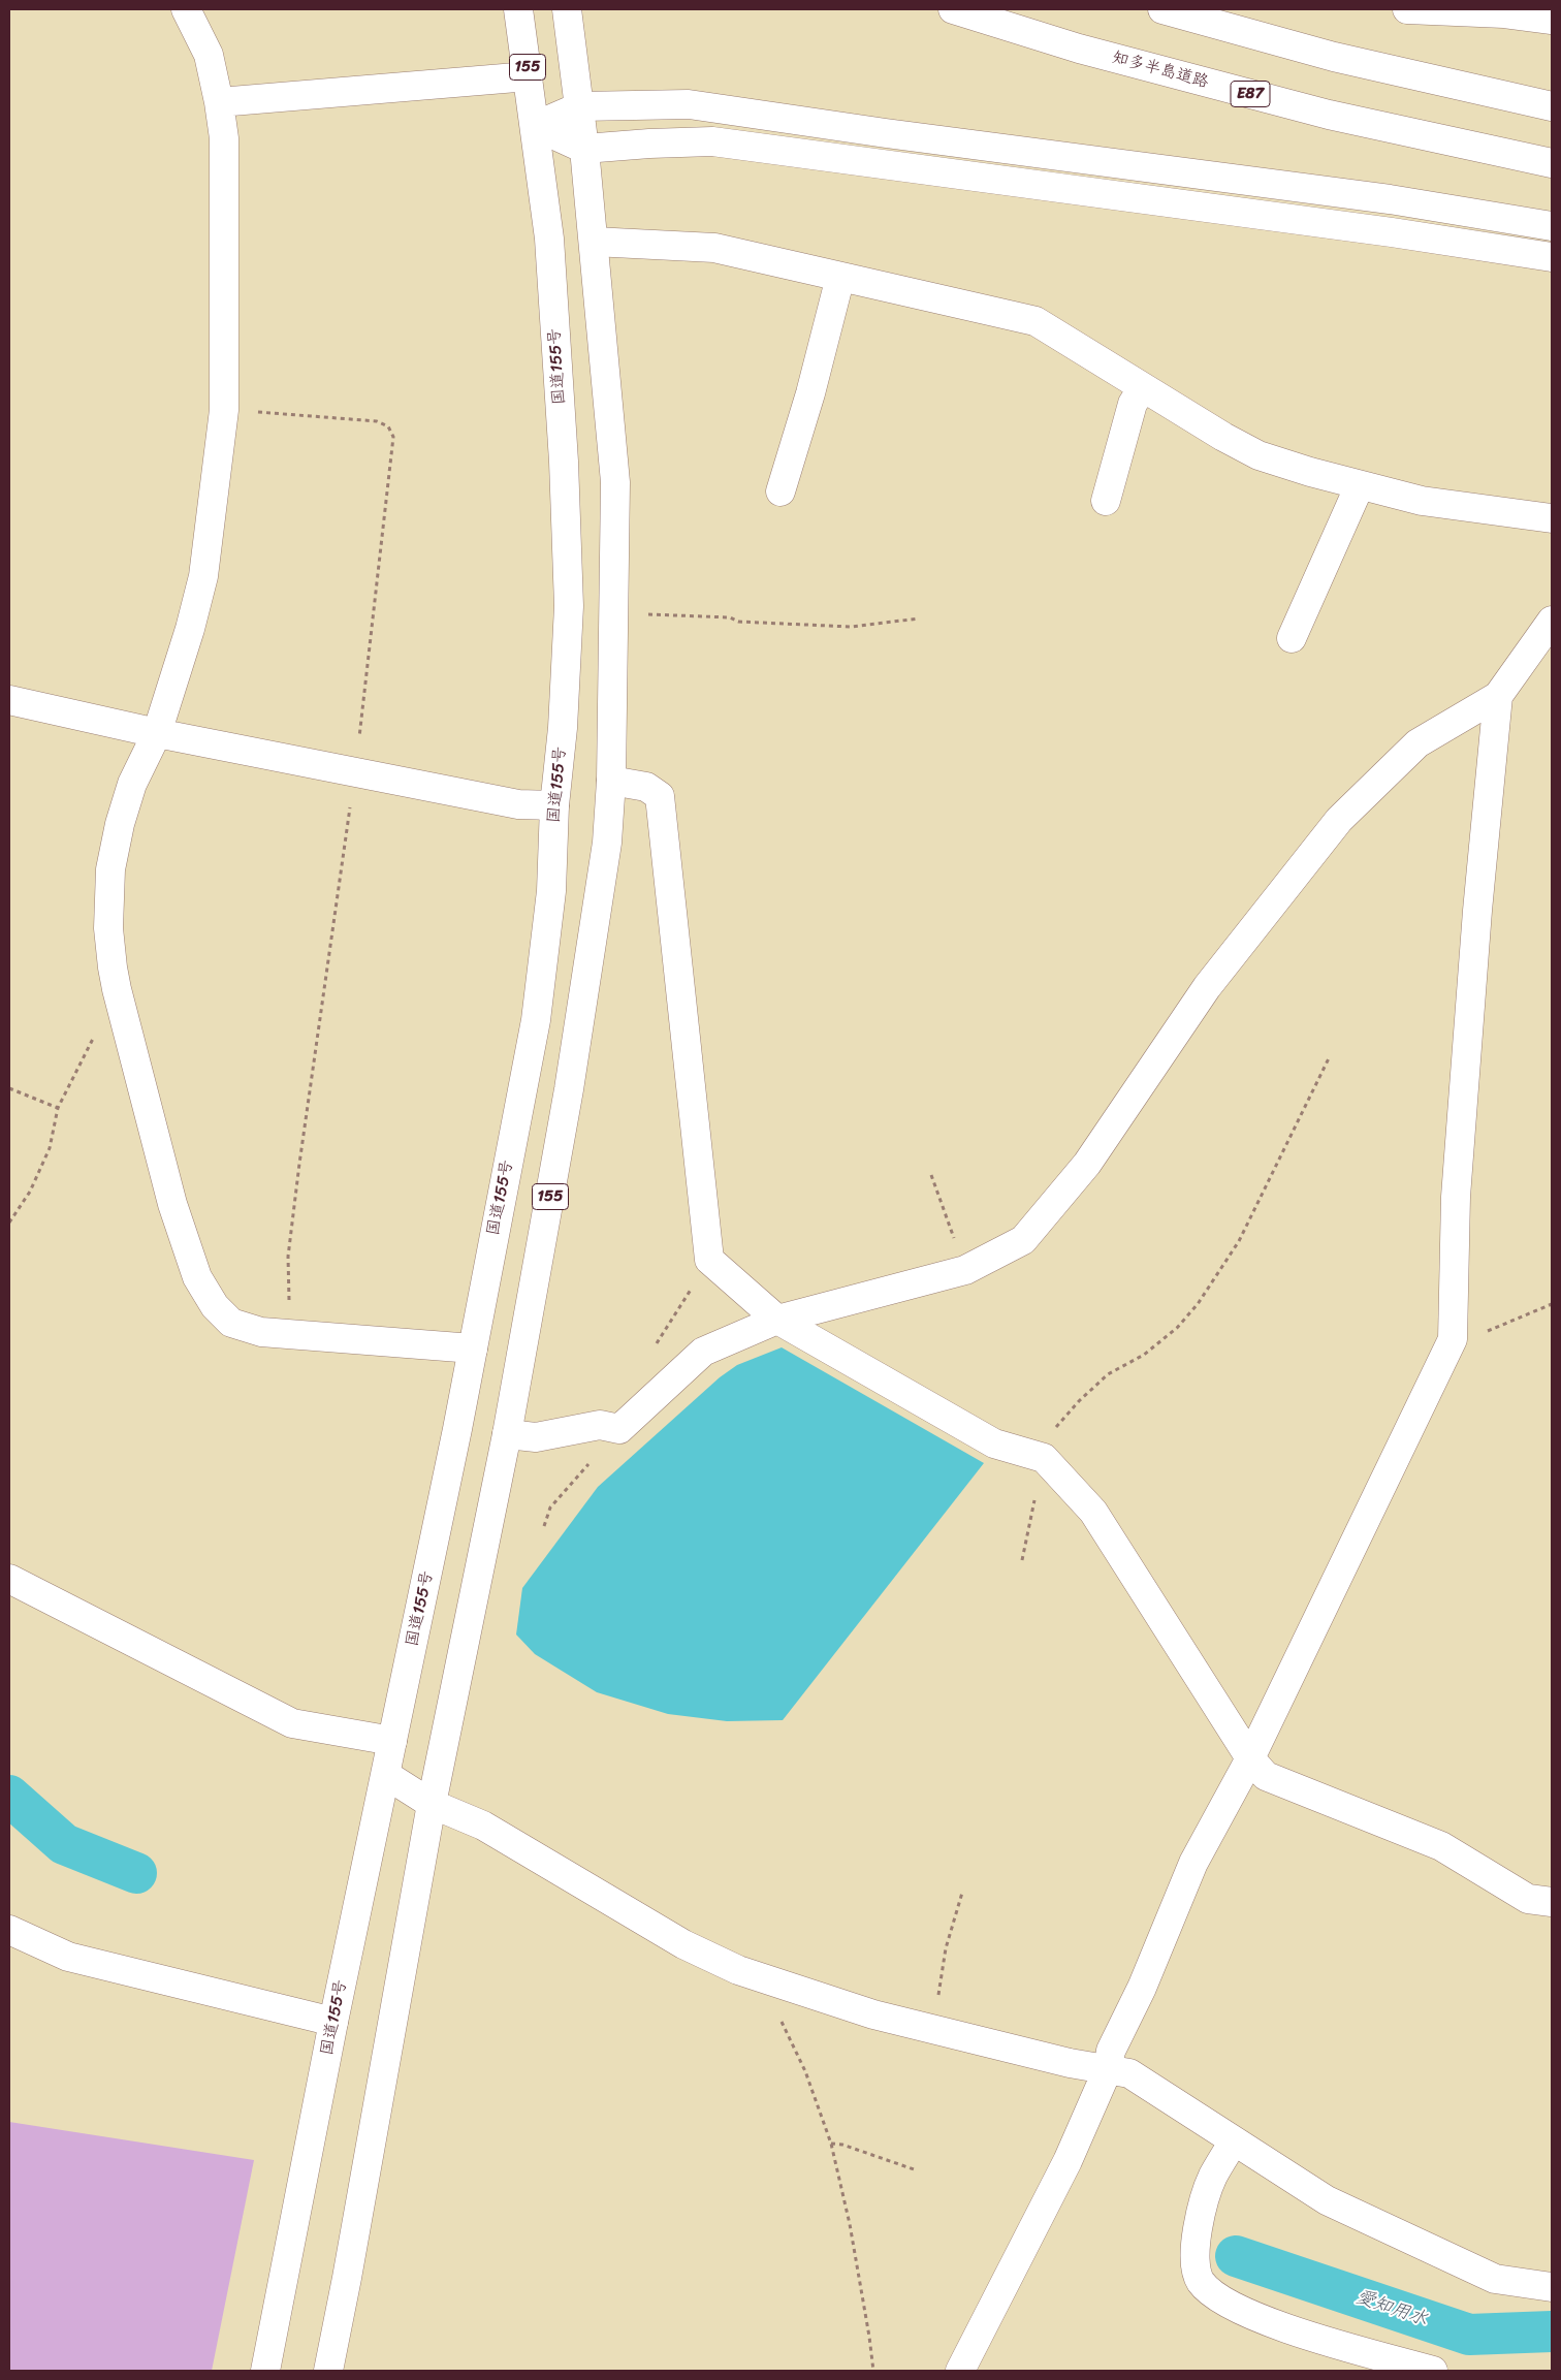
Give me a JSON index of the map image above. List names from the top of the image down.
{
  "streets": {
    "main road": [
      "155",
      "知多半島道路",
      "E87",
      "国道155号"
    ]
  },
  "water": ["愛知用水"]
}
